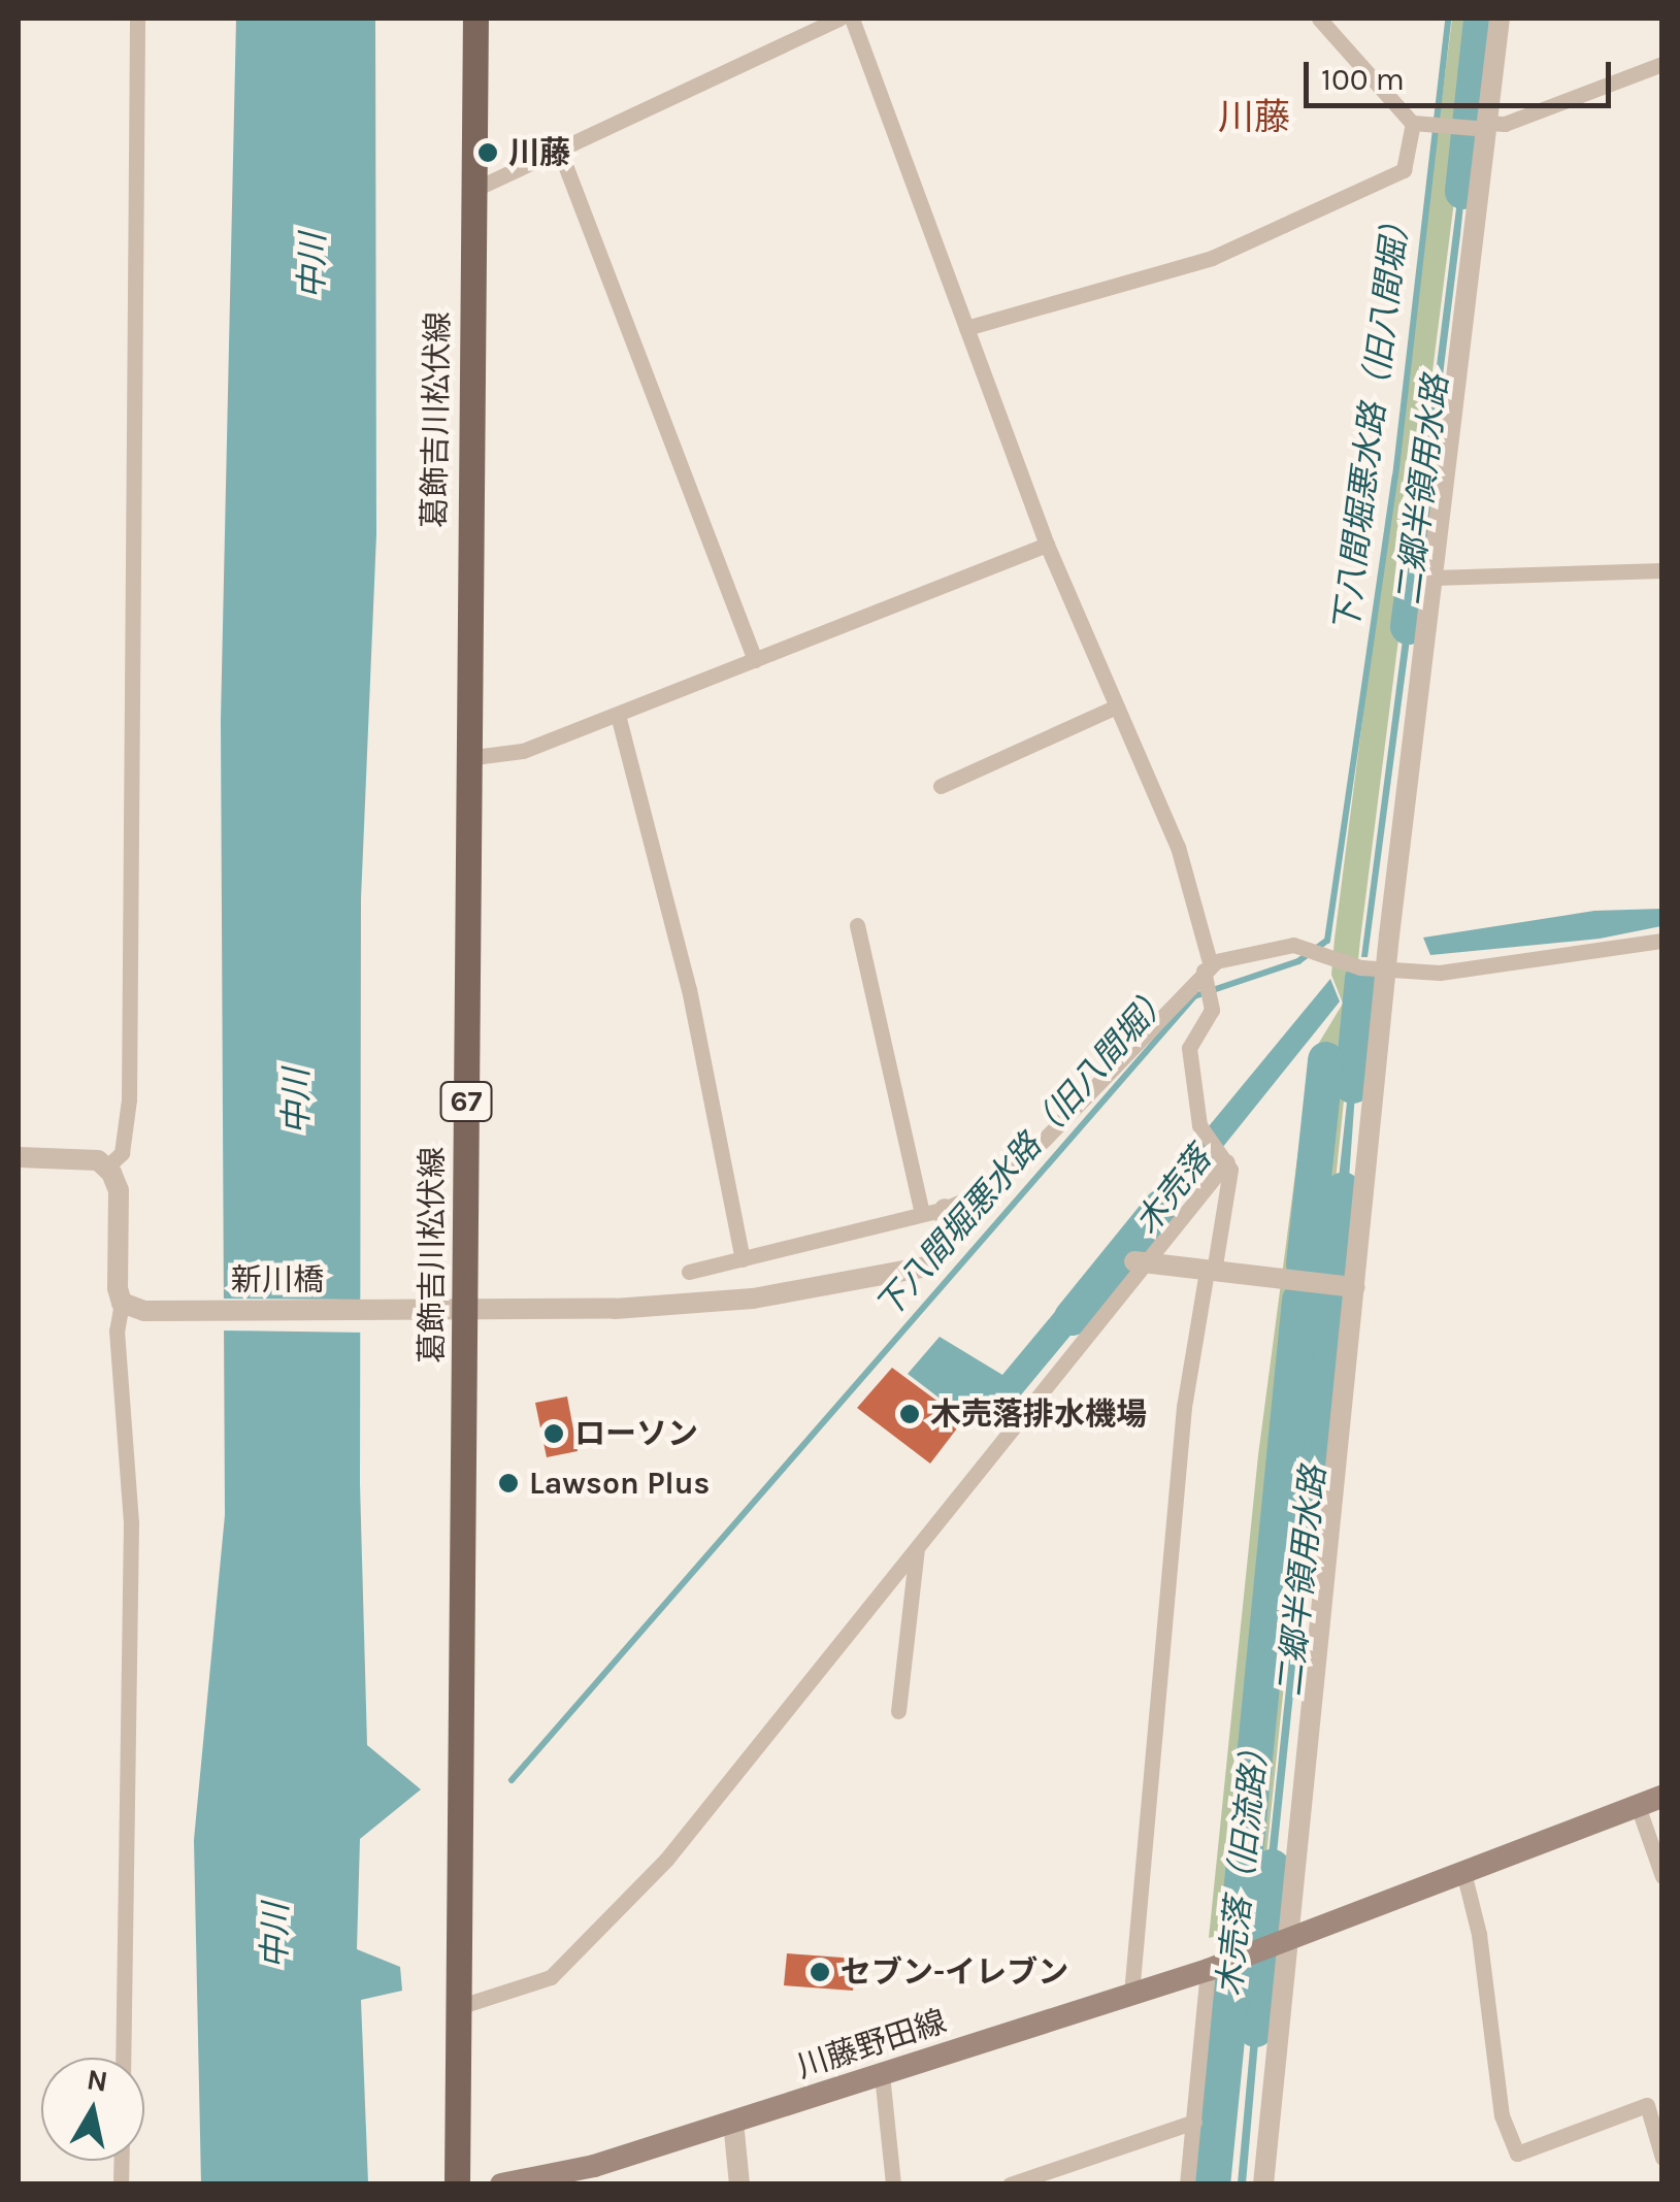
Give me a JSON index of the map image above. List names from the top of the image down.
{
  "streets": {
    "main road": ["葛飾吉川松伏線", "67", "川藤野田線"],
    "street": ["新川橋"]
  },
  "crossings": [
    ["葛飾吉川松伏線", "新川橋"]
  ],
  "districts": ["川藤"],
  "water": [
    "中川",
    "下八間堀悪水路（旧八間堀）",
    "二郷半領用水路",
    "木売落",
    "木売落（旧流路）"
  ],
  "places": [
    "川藤",
    "木売落排水機場",
    "ローソン",
    "Lawson Plus",
    "セブン-イレブン"
  ],
  "scale_bar": "100 m",
  "north": "top"
}
